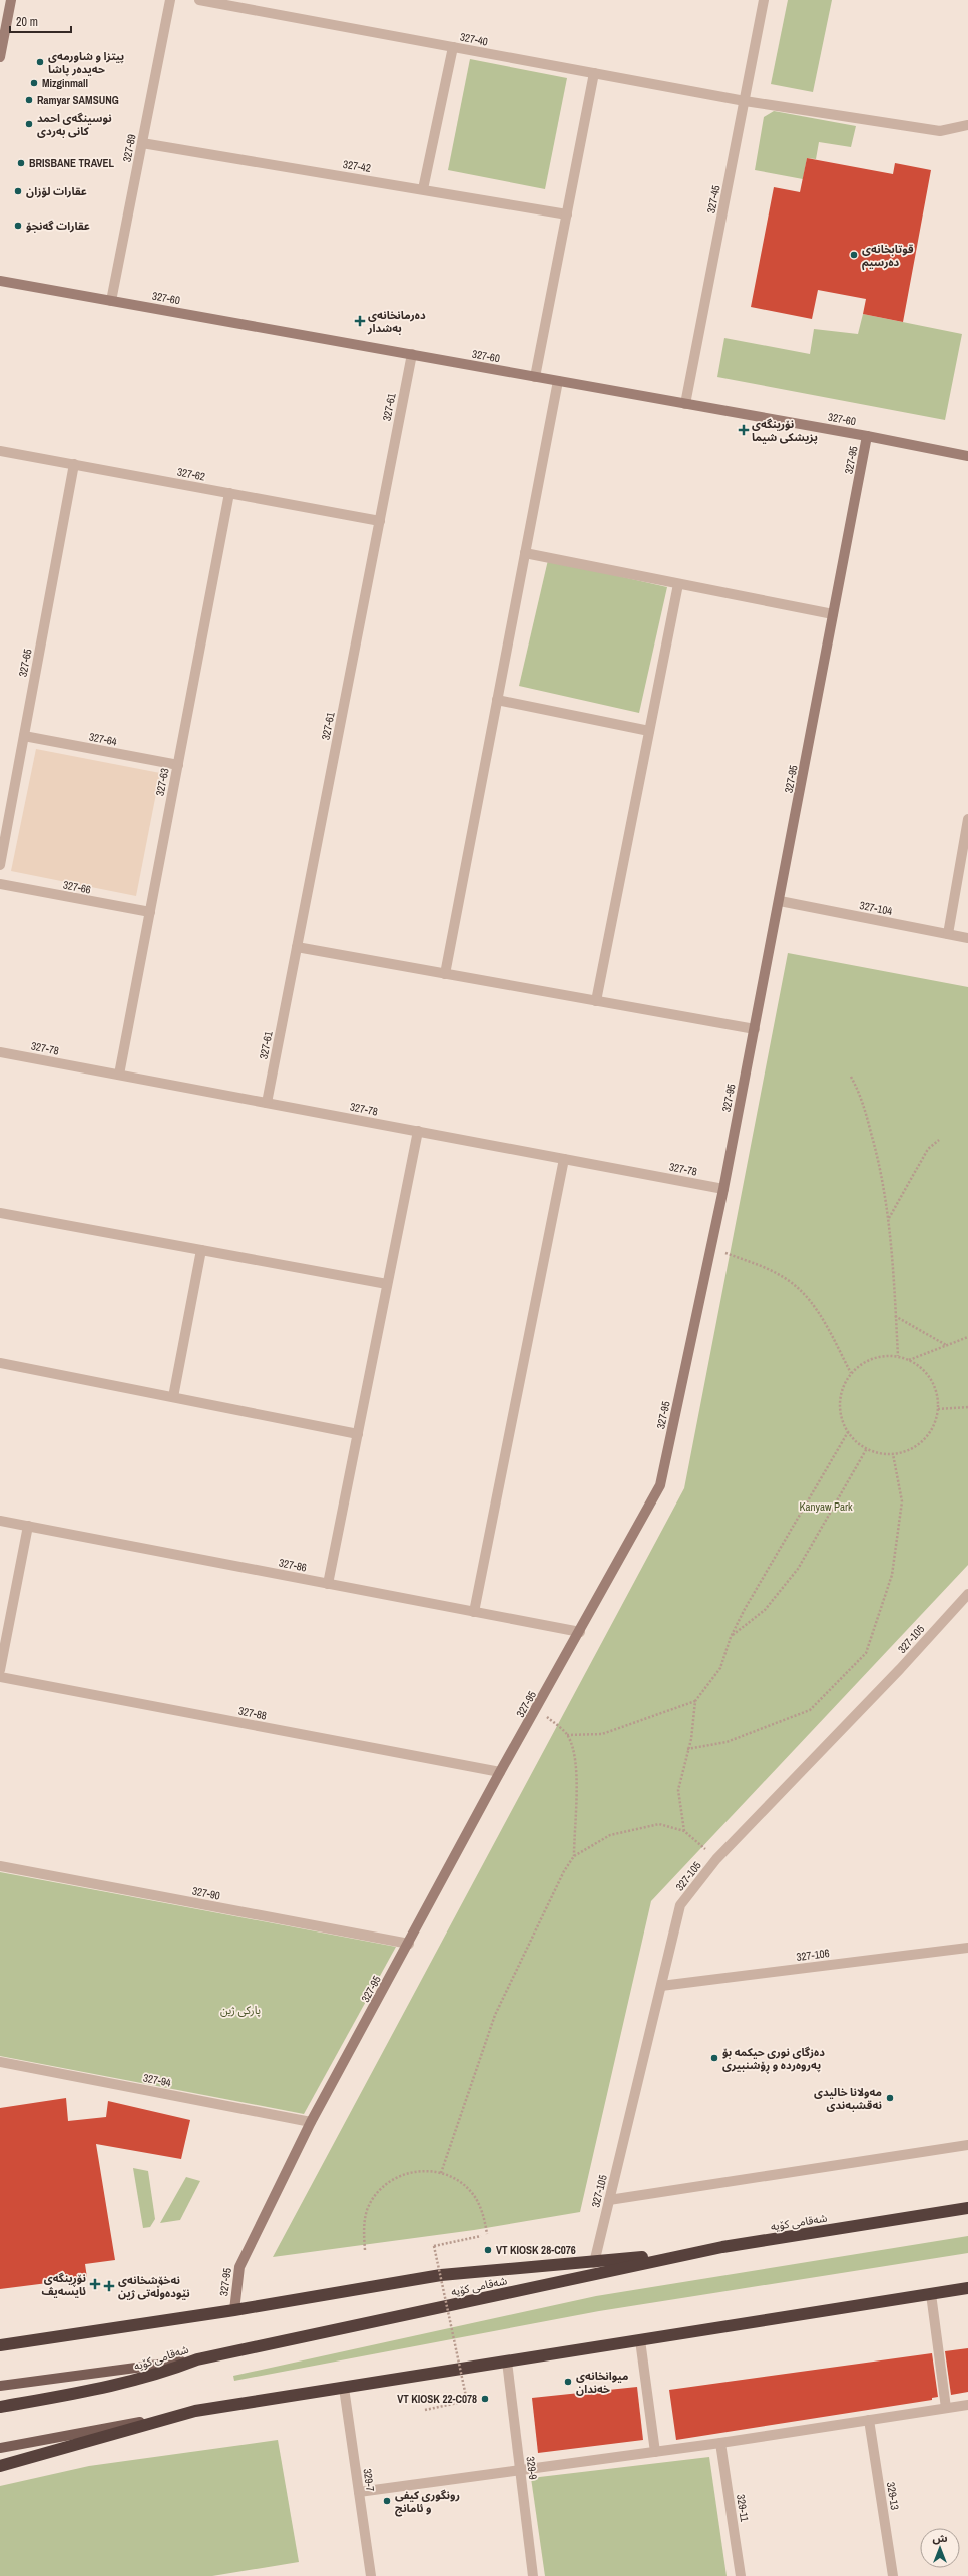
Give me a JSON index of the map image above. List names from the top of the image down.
{
  "streets": {
    "highway": ["شەقامی کۆیە"],
    "street": [
      "327-40",
      "327-89",
      "327-42",
      "327-45",
      "327-60",
      "327-61",
      "327-95",
      "327-62",
      "327-65",
      "327-64",
      "327-63",
      "327-66",
      "327-104",
      "327-78",
      "327-86",
      "327-105",
      "327-88",
      "327-90",
      "327-106",
      "327-94",
      "329-9",
      "329-7",
      "329-13",
      "329-11"
    ]
  },
  "crossings": [
    ["327-40", "327-45"],
    ["327-89", "327-42"],
    ["327-89", "327-60"],
    ["327-45", "327-60"],
    ["327-60", "327-61"],
    ["327-60", "327-95"],
    ["327-61", "327-62"],
    ["327-61", "327-78"],
    ["327-95", "327-104"],
    ["327-95", "327-78"],
    ["327-95", "327-86"],
    ["327-95", "327-88"],
    ["327-95", "327-90"],
    ["327-95", "327-94"],
    ["327-62", "327-65"],
    ["327-62", "327-63"],
    ["327-65", "327-64"],
    ["327-64", "327-63"],
    ["327-63", "327-66"],
    ["327-63", "327-78"],
    ["327-105", "327-106"]
  ],
  "parks": ["Kanyaw Park", "پارکی ژین"],
  "places": {
    "other": [
      "پیتزا و شاورمەی حەیدەر پاشا",
      "Mizginmall",
      "Ramyar SAMSUNG",
      "نوسینگەی احمد کانی بەردی",
      "BRISBANE TRAVEL",
      "عقارات لۆزان",
      "عقارات گەنجۆ",
      "قوتابخانەی دەرسیم",
      "دەزگای نوری حیکمە بۆ پەروەردە و ڕۆشنبیری",
      "مەولانا خالیدی نەقشبەندی",
      "VT KIOSK 28-C076",
      "میوانخانەی خەندان",
      "VT KIOSK 22-C078",
      "رونگورى كيفى و ئامانج"
    ],
    "health": [
      "دەرمانخانەی بەشدار",
      "نۆرینگەی پزیشکی شیما",
      "نۆڕینگەی ئایسەیڤ",
      "نەخۆشخانەی نێودەوڵەتی ژین"
    ]
  },
  "scale_bar": "20 m",
  "north": "top"
}
